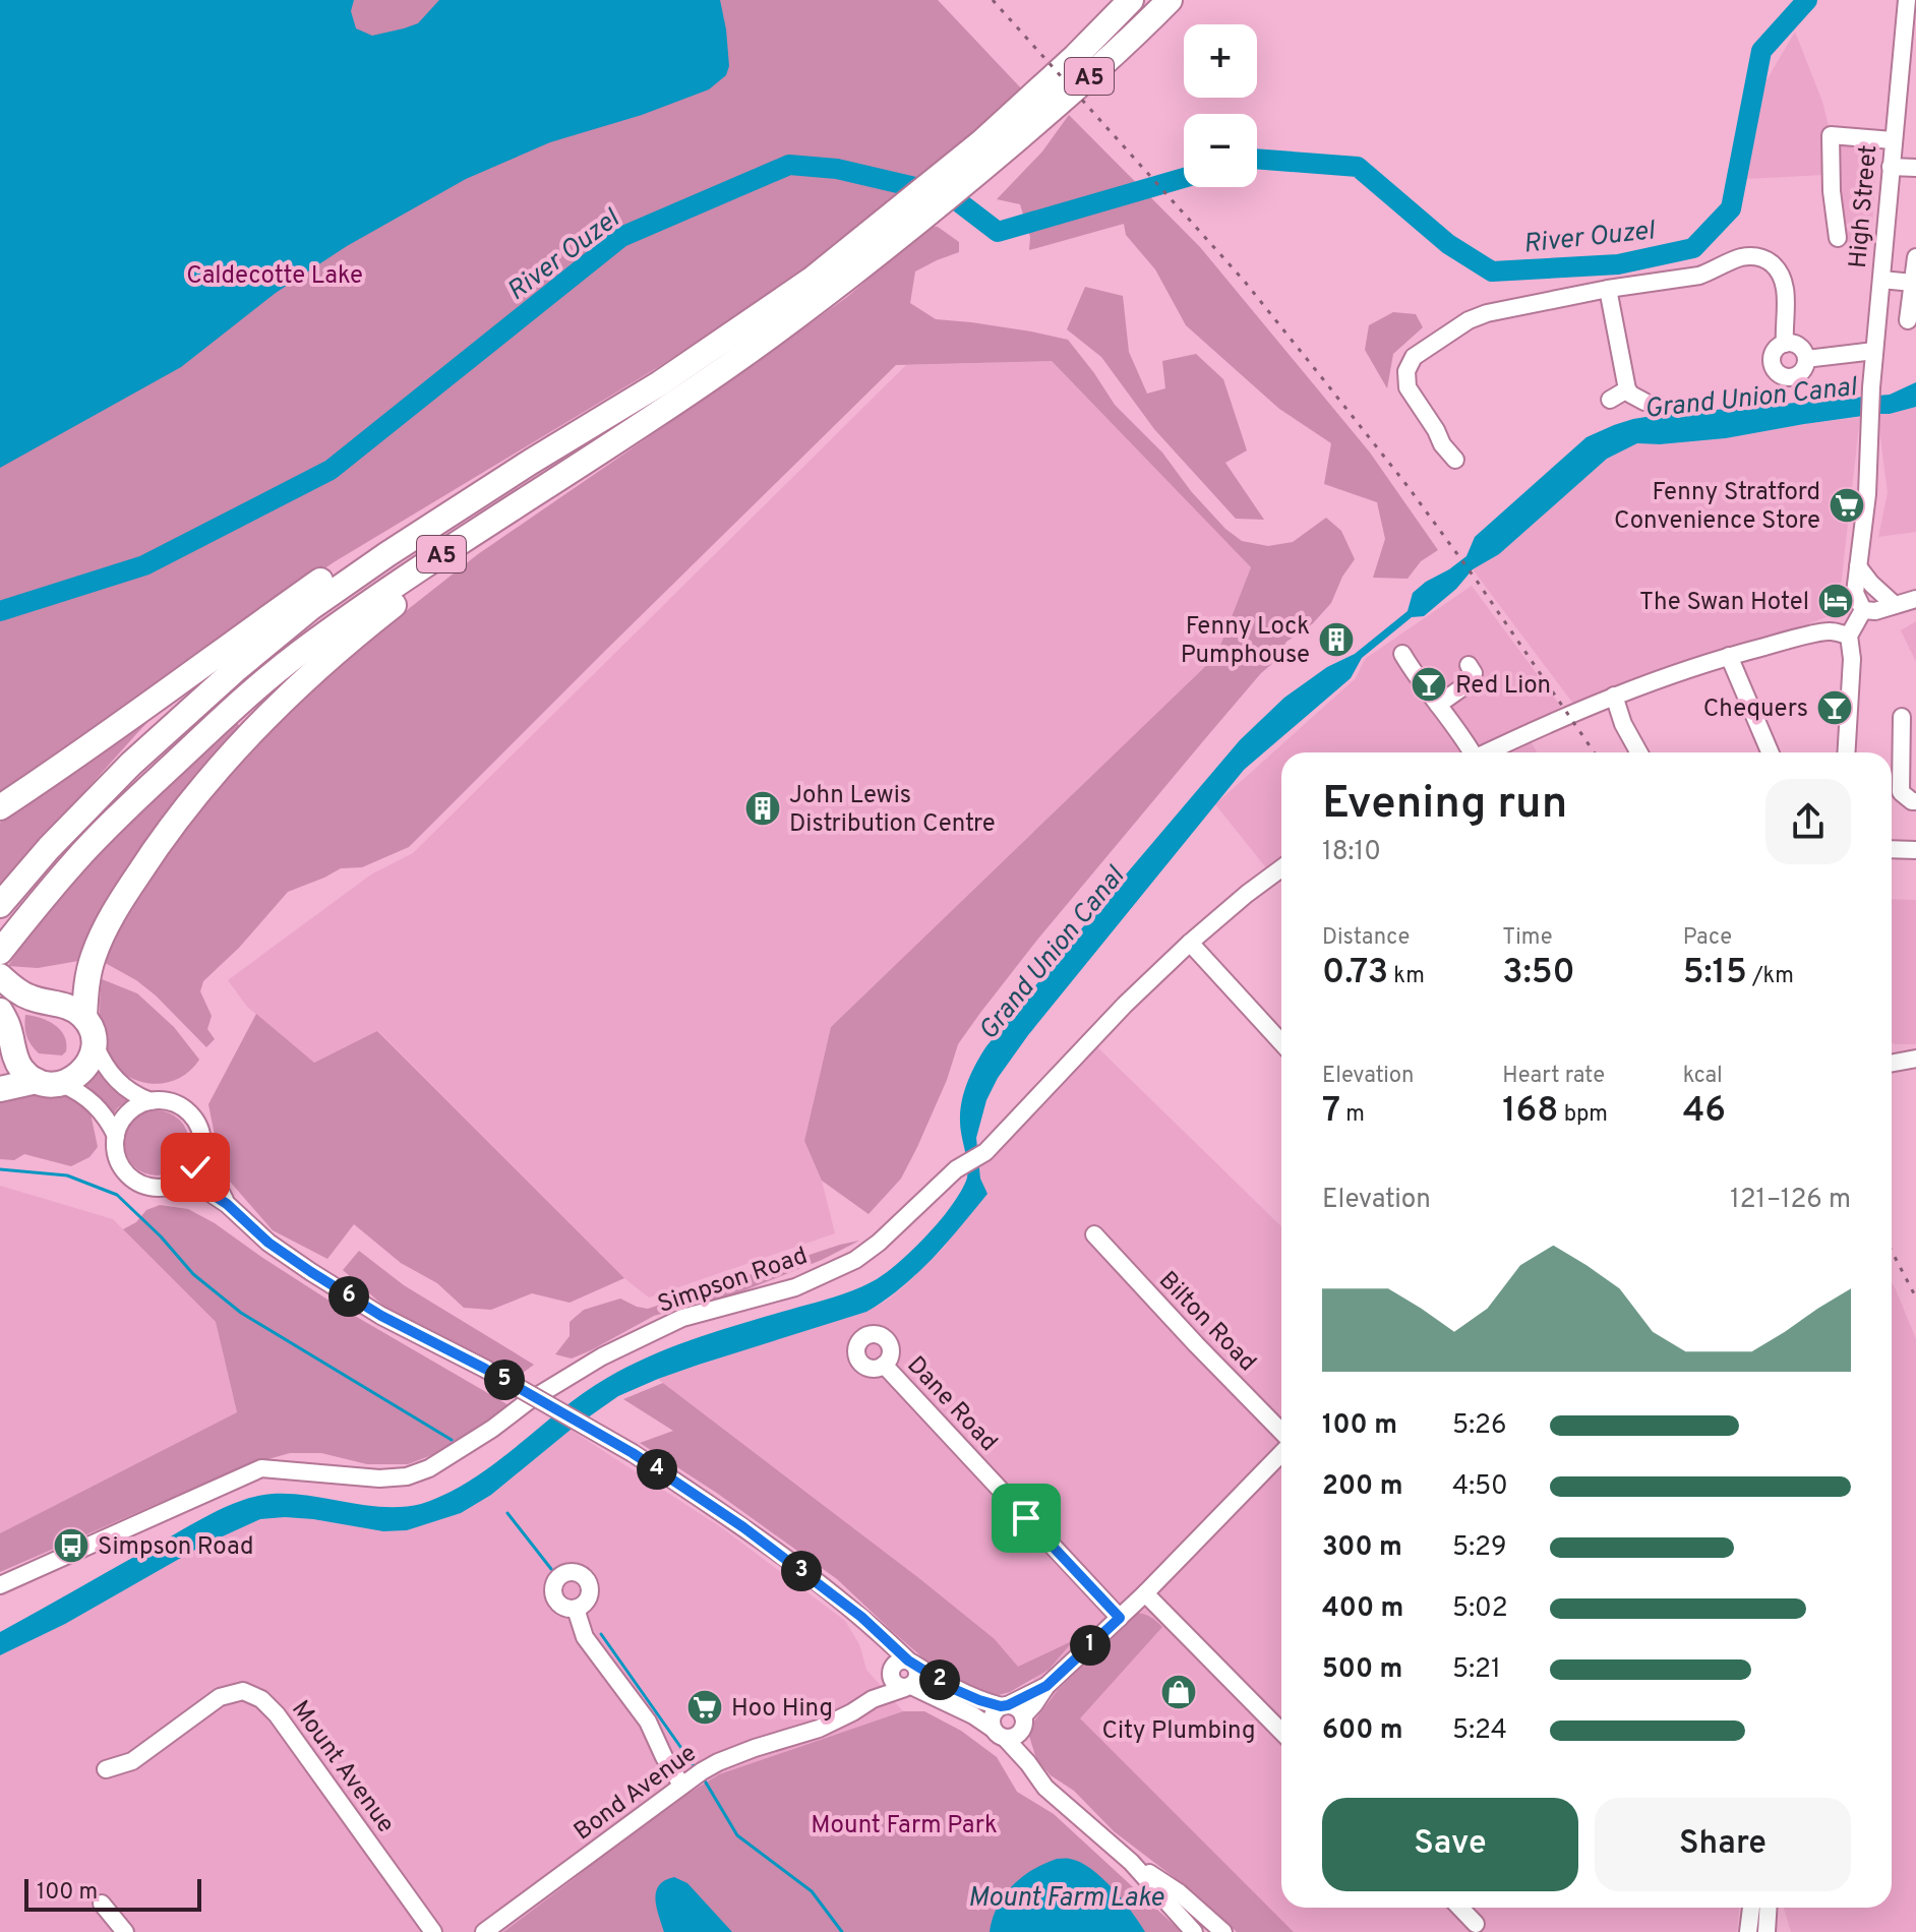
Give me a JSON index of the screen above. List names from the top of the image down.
{
  "streets": {
    "highway": ["A5"],
    "street": [
      "High Street",
      "Simpson Road",
      "Bilton Road",
      "Dane Road",
      "Mount Avenue",
      "Bond Avenue"
    ]
  },
  "water": ["River Ouzel", "Grand Union Canal", "Mount Farm Lake"],
  "parks": ["Caldecotte Lake", "Mount Farm Park"],
  "places": {
    "supermarket": ["Fenny Stratford Convenience Store", "Hoo Hing"],
    "hotel": ["The Swan Hotel"],
    "building": ["Fenny Lock Pumphouse", "John Lewis Distribution Centre"],
    "bar": ["Red Lion", "Chequers"],
    "bus stop": ["Simpson Road"],
    "shop": ["City Plumbing"]
  },
  "scale_bar": "100 m",
  "page": {
    "map_buttons": ["+", "−"],
    "heading": ["Evening run", "18:10"],
    "stats": [
      ["Distance", "0.73 km"],
      ["Time", "3:50"],
      ["Pace", "5:15 /km"],
      ["Elevation", "7 m"],
      ["Heart rate", "168 bpm"],
      ["kcal", "46"]
    ],
    "chart": ["Elevation", "121–126 m"],
    "pins": [
      "6",
      "5",
      "4",
      "3",
      "1",
      "2"
    ],
    "list": [
      {
        "name": "100 m",
        "note": "5:26"
      },
      {
        "name": "200 m",
        "note": "4:50"
      },
      {
        "name": "300 m",
        "note": "5:29"
      },
      {
        "name": "400 m",
        "note": "5:02"
      },
      {
        "name": "500 m",
        "note": "5:21"
      },
      {
        "name": "600 m",
        "note": "5:24"
      }
    ],
    "buttons": ["Save", "Share"],
    "scale": "100 m"
  }
}
